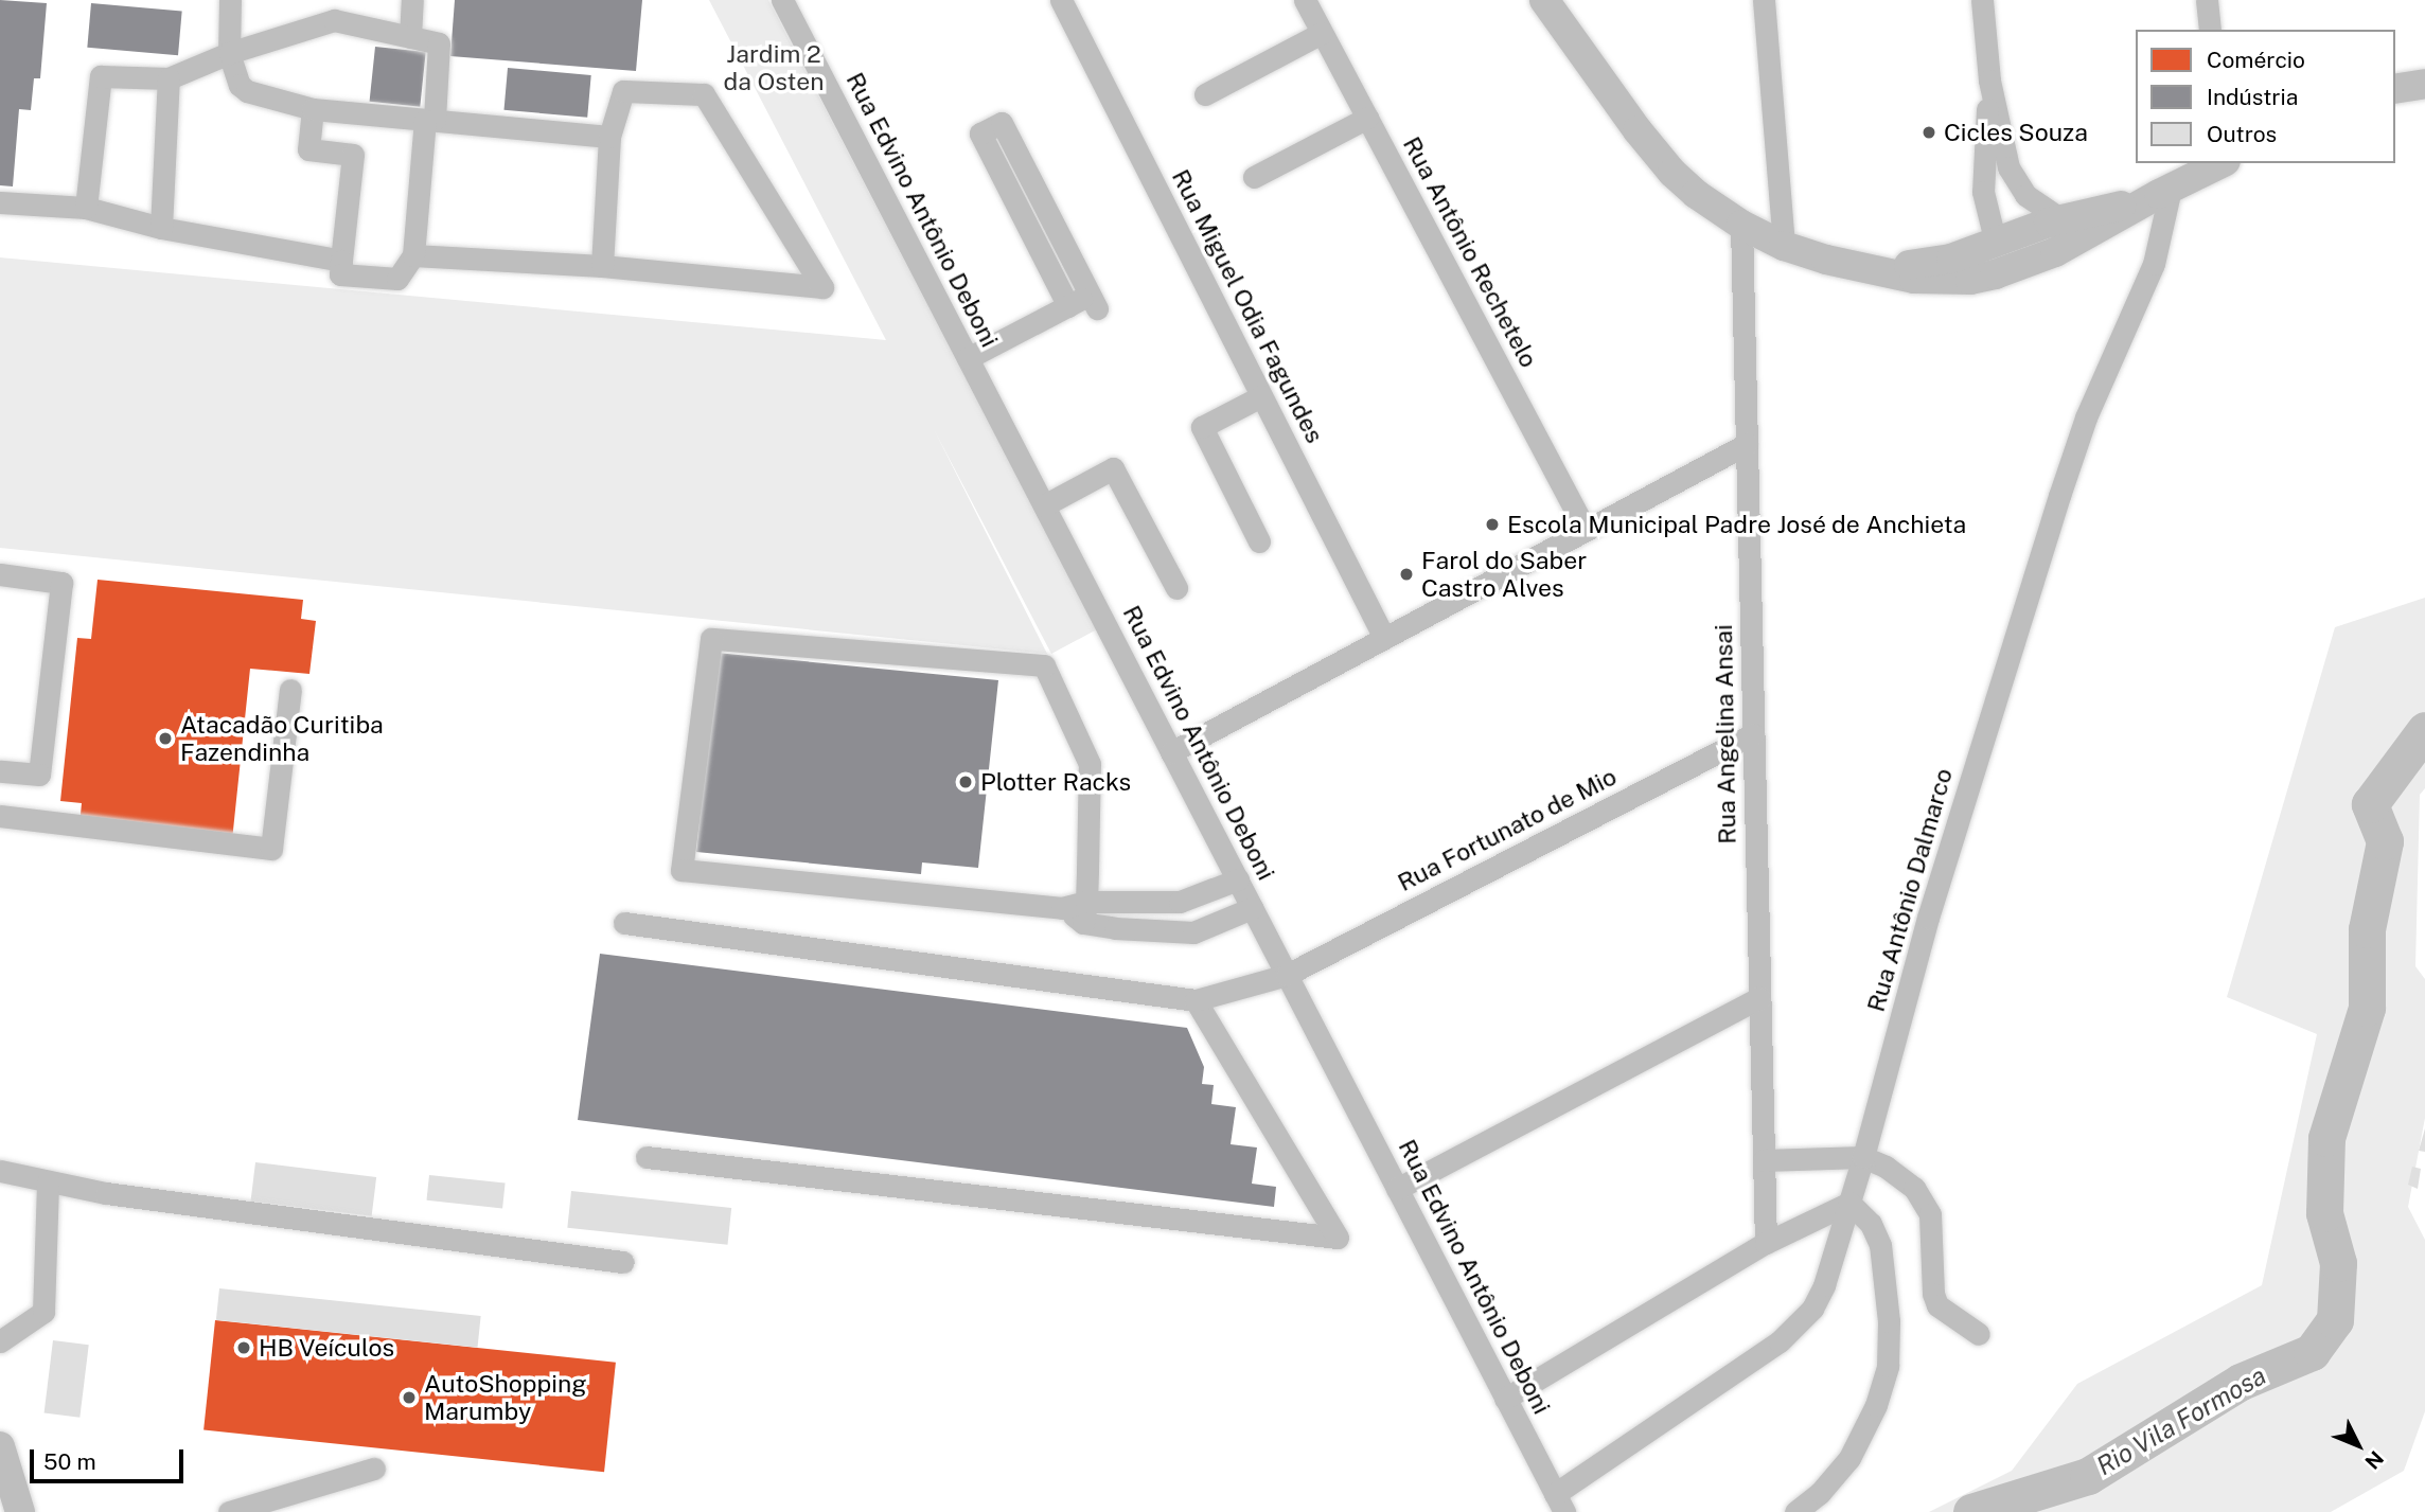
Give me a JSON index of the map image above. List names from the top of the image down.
{
  "streets": {
    "street": [
      "Rua Edvino Antônio Deboni",
      "Rua Antônio Rechetelo",
      "Rua Miguel Odia Fagundes",
      "Rua Angelina Ansai",
      "Rua Fortunato de Mio",
      "Rua Antônio Dalmarco"
    ]
  },
  "crossings": [
    ["Rua Edvino Antônio Deboni", "Rua Fortunato de Mio"],
    ["Rua Edvino Antônio Deboni", "Rua Antônio Dalmarco"],
    ["Rua Angelina Ansai", "Rua Fortunato de Mio"]
  ],
  "water": ["Rio Vila Formosa"],
  "parks": ["Jardim 2 da Osten"],
  "places": [
    "Cicles Souza",
    "Escola Municipal Padre José de Anchieta",
    "Farol do Saber Castro Alves",
    "Atacadão Curitiba Fazendinha",
    "Plotter Racks",
    "HB Veículos",
    "AutoShopping Marumby"
  ],
  "legend": ["Comércio", "Indústria", "Outros"],
  "scale_bar": "50 m",
  "north": "bottom right"
}
